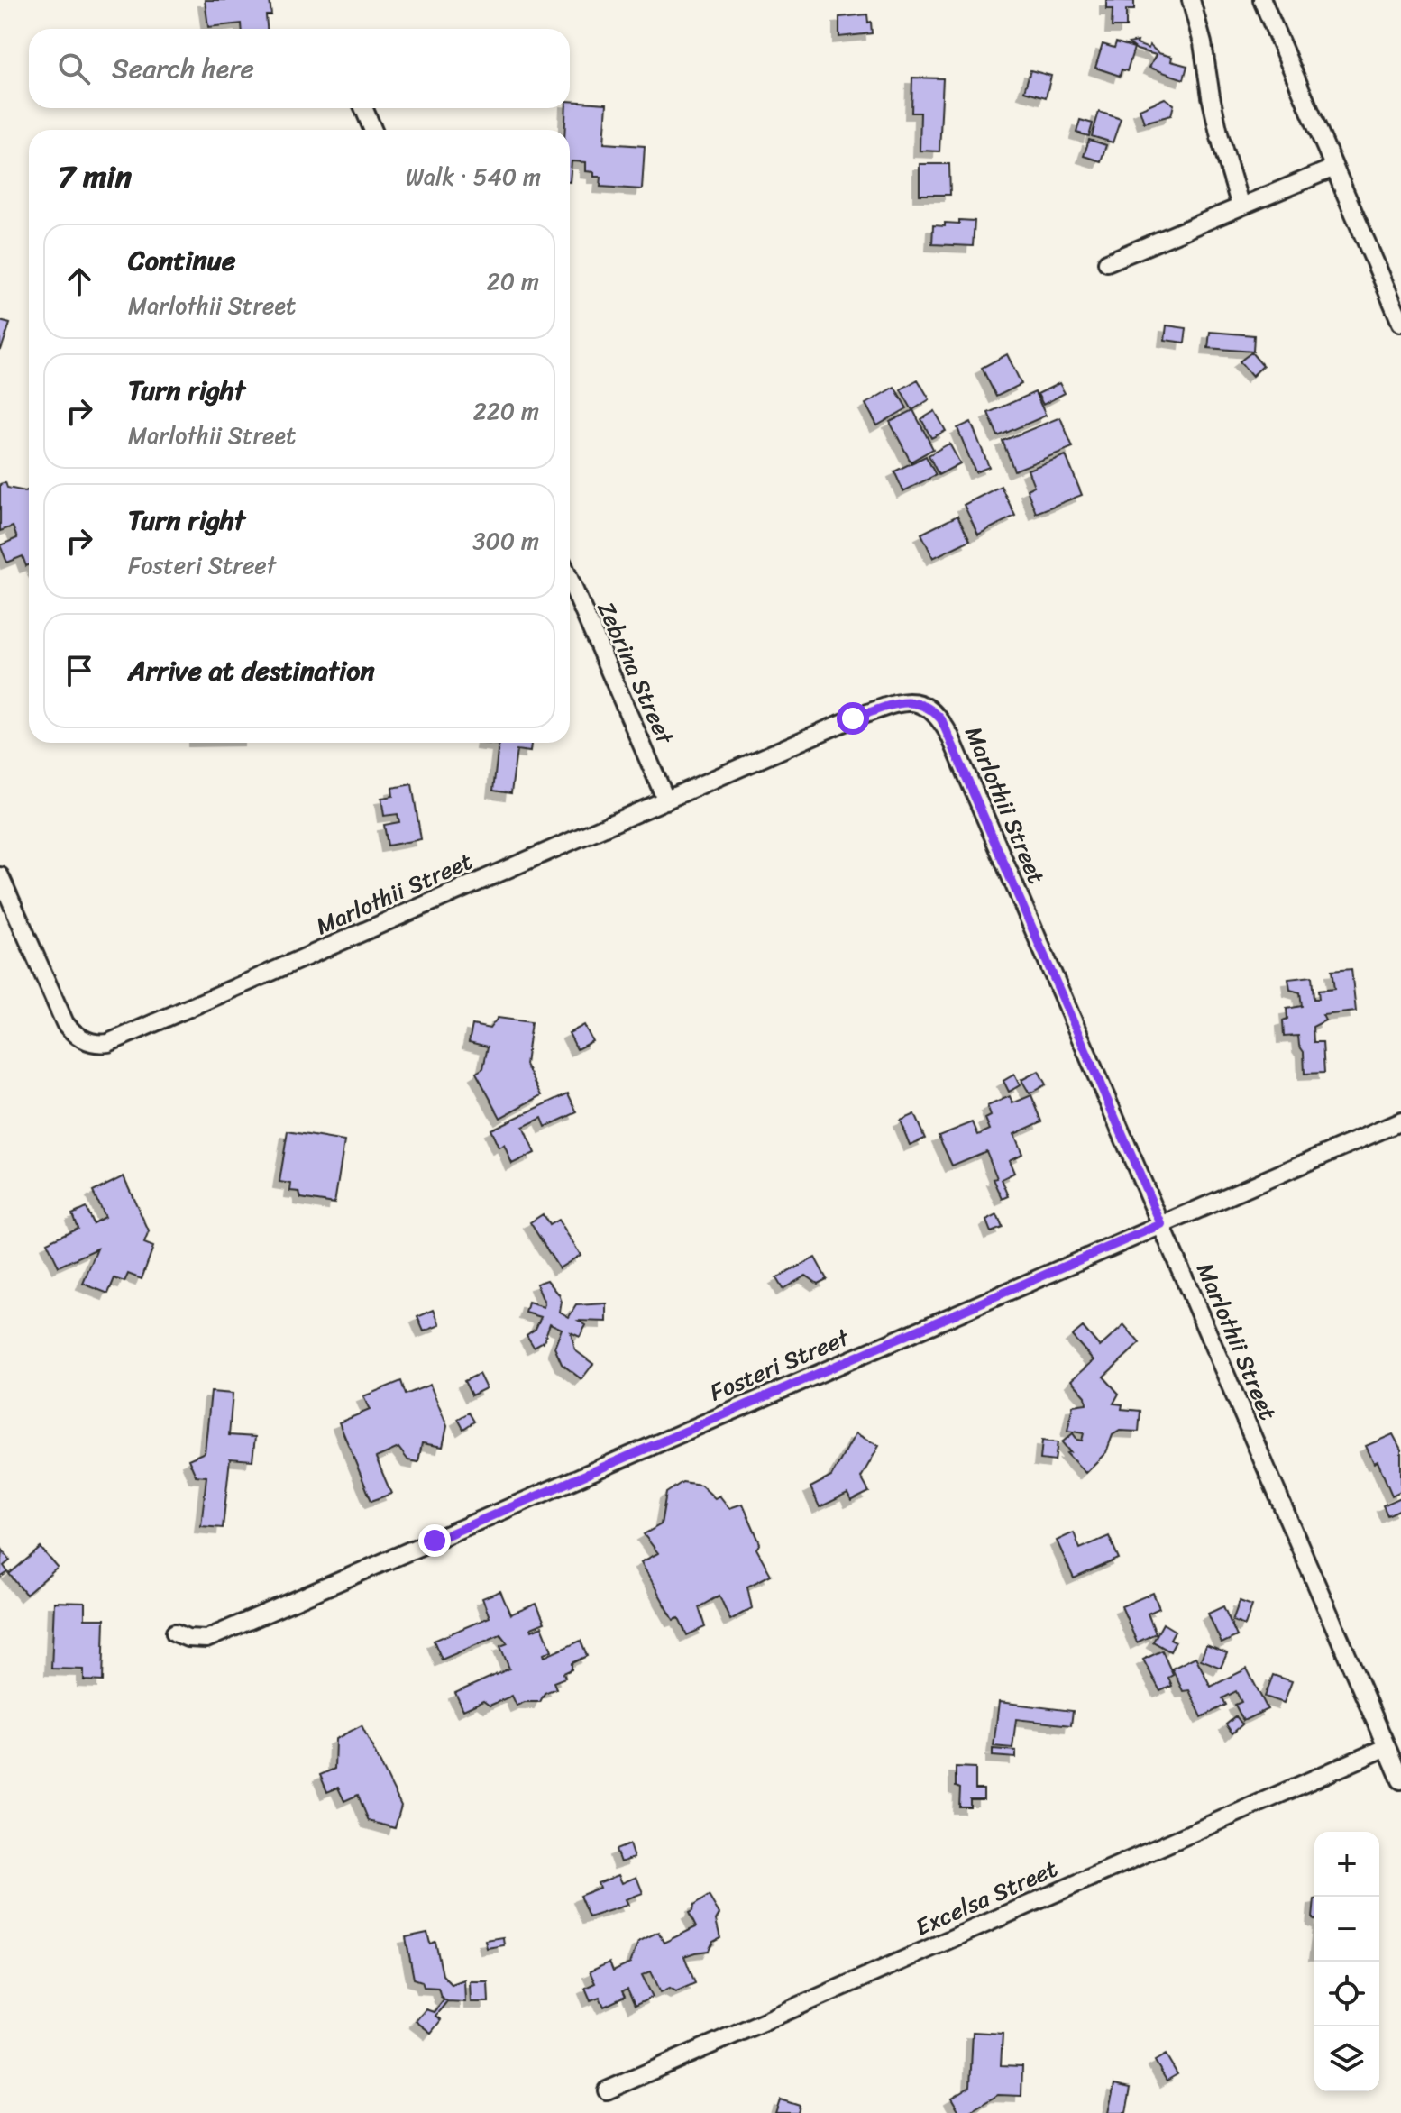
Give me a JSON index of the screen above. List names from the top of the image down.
{
  "streets": {
    "street": [
      "Zebrina Street",
      "Marlothii Street",
      "Fosteri Street",
      "Excelsa Street"
    ]
  },
  "crossings": [
    ["Zebrina Street", "Marlothii Street"],
    ["Marlothii Street", "Fosteri Street"],
    ["Marlothii Street", "Excelsa Street"]
  ],
  "page": {
    "search": "Search here",
    "heading": ["7 min", "Walk · 540 m"],
    "list": [
      ["Continue", "Marlothii Street", "20 m"],
      ["Turn right", "Marlothii Street", "220 m"],
      ["Turn right", "Fosteri Street", "300 m"],
      "Arrive at destination"
    ],
    "map_buttons": ["+", "−"]
  }
}
